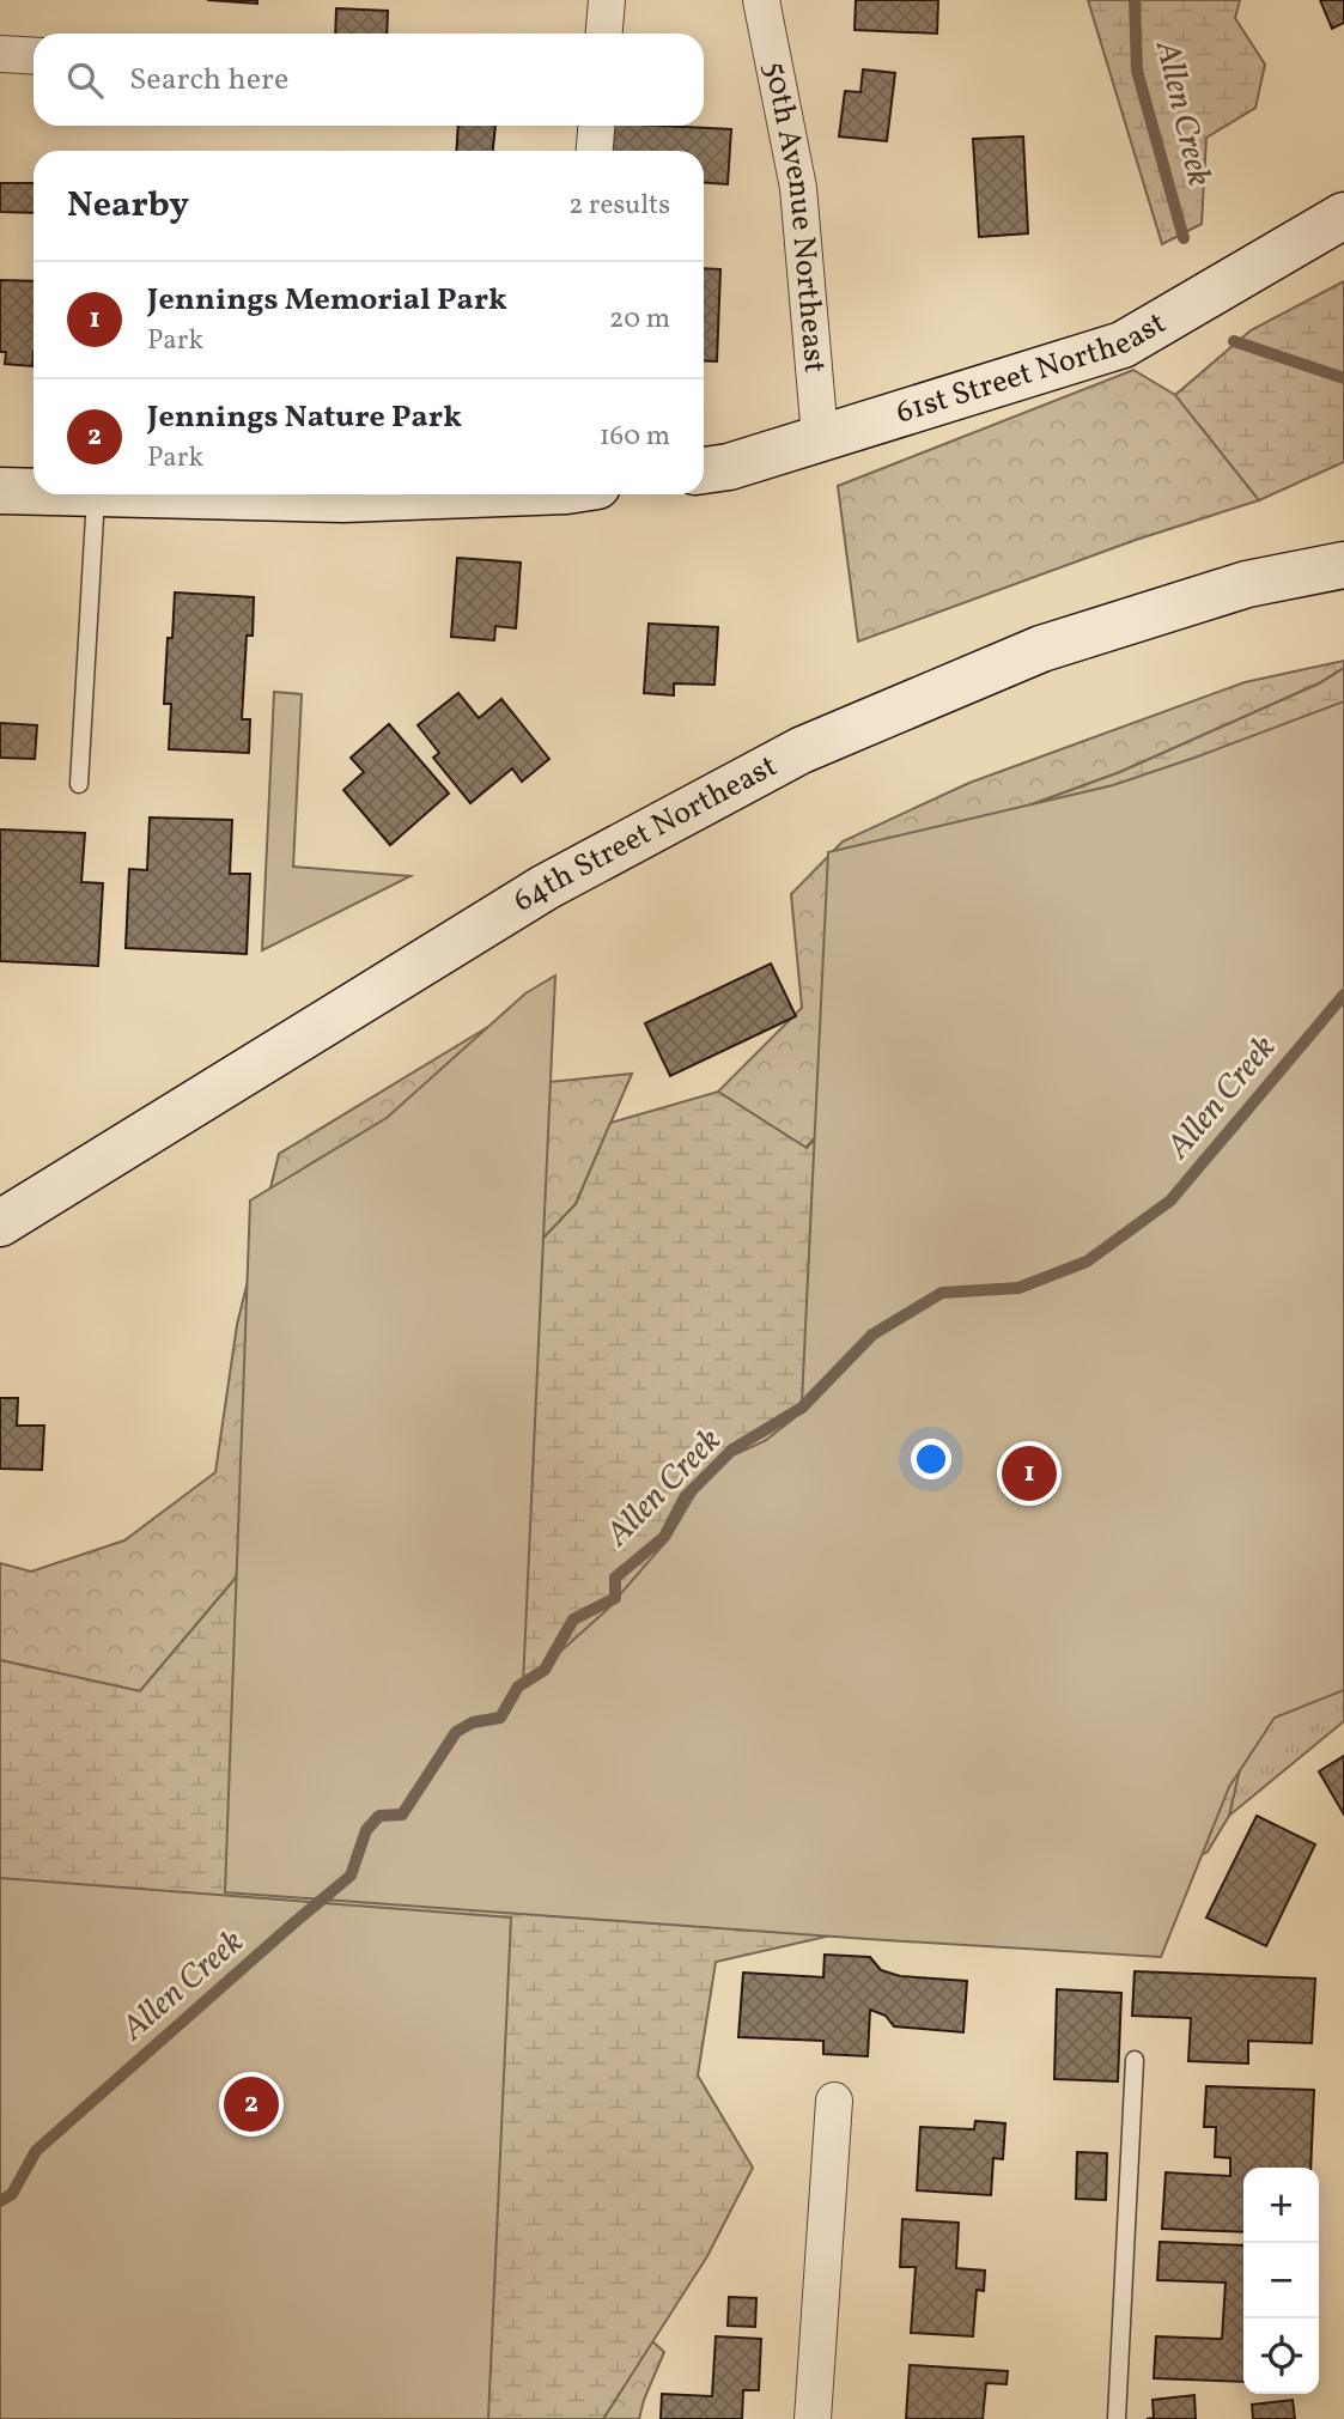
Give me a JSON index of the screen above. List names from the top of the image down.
{
  "streets": {
    "main road": ["61st Street Northeast", "64th Street Northeast"],
    "street": ["50th Avenue Northeast"]
  },
  "crossings": [
    ["50th Avenue Northeast", "61st Street Northeast"]
  ],
  "water": ["Allen Creek"],
  "page": {
    "search": "Search here",
    "heading": ["Nearby", "2 results"],
    "list": [
      {
        "mark": "1",
        "name": "Jennings Memorial Park",
        "note": "Park",
        "value": "20 m"
      },
      {
        "mark": "2",
        "name": "Jennings Nature Park",
        "note": "Park",
        "value": "160 m"
      }
    ],
    "pins": ["1", "2"],
    "map_buttons": ["+", "−"]
  }
}
